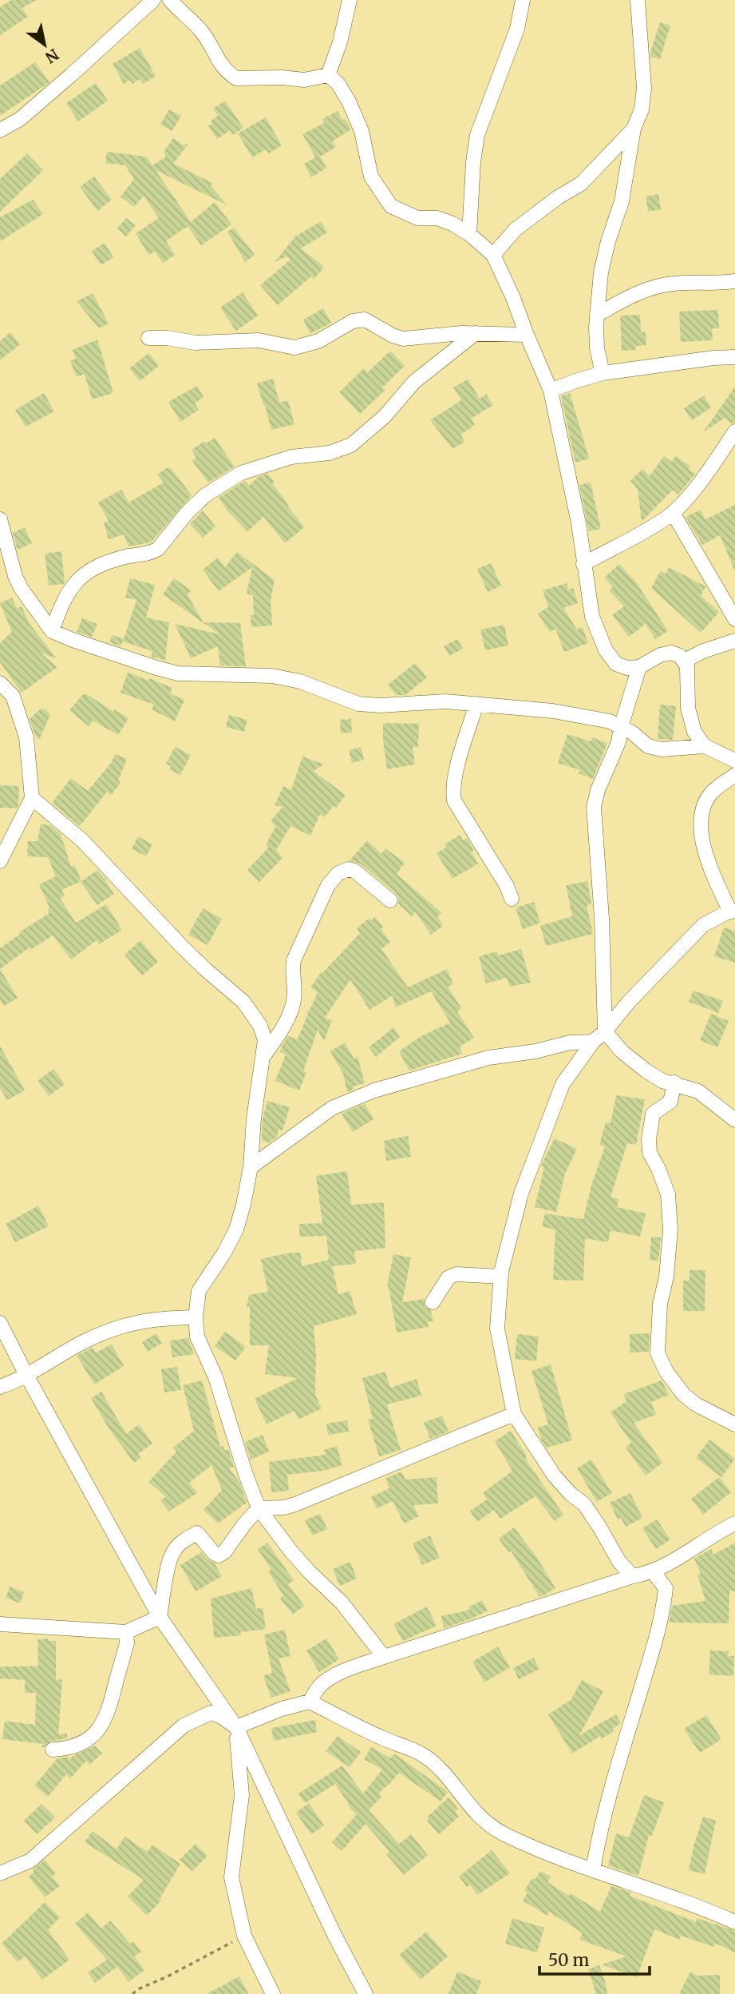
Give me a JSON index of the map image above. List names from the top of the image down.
{
  "scale_bar": "50 m",
  "north": "bottom right"
}
